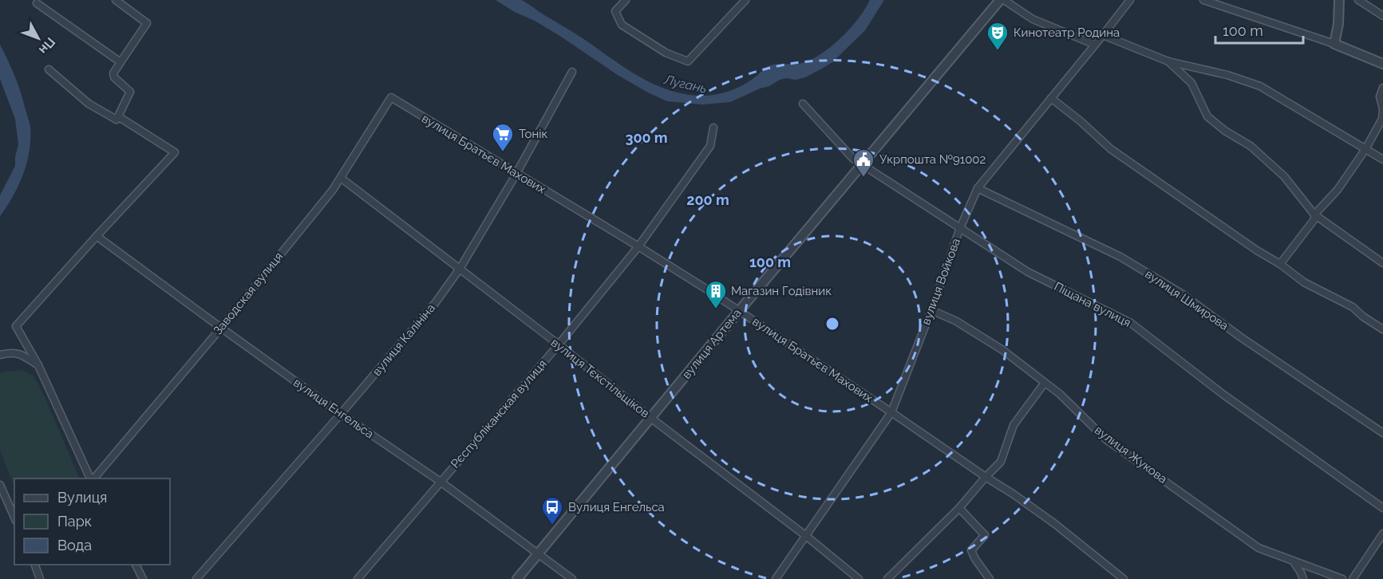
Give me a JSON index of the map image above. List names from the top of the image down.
{
  "streets": {
    "street": [
      "вулиця Братьєв Махових",
      "вулиця Войкова",
      "Заводская вулиця",
      "вулиця Шмирова",
      "Піщана вулиця",
      "вулиця Калініна",
      "вулиця Артема",
      "вулиця Тєкстільщіков",
      "вулиця Енгельса",
      "Рєспубліканская вулиця",
      "вулиця Жукова"
    ]
  },
  "crossings": [
    ["вулиця Братьєв Махових", "вулиця Войкова"],
    ["вулиця Братьєв Махових", "Заводская вулиця"],
    ["вулиця Братьєв Махових", "вулиця Калініна"],
    ["вулиця Братьєв Махових", "вулиця Артема"],
    ["вулиця Братьєв Махових", "Рєспубліканская вулиця"],
    ["вулиця Войкова", "вулиця Шмирова"],
    ["вулиця Войкова", "Піщана вулиця"],
    ["вулиця Войкова", "вулиця Тєкстільщіков"],
    ["вулиця Войкова", "вулиця Жукова"],
    ["Заводская вулиця", "вулиця Тєкстільщіков"],
    ["Заводская вулиця", "вулиця Енгельса"],
    ["Піщана вулиця", "вулиця Артема"],
    ["вулиця Калініна", "вулиця Тєкстільщіков"],
    ["вулиця Калініна", "вулиця Енгельса"],
    ["вулиця Артема", "вулиця Тєкстільщіков"],
    ["вулиця Артема", "вулиця Енгельса"],
    ["вулиця Тєкстільщіков", "Рєспубліканская вулиця"],
    ["вулиця Енгельса", "Рєспубліканская вулиця"]
  ],
  "water": ["Лугань"],
  "places": {
    "theatre": ["Кинотеатр Родина"],
    "supermarket": ["Тонік"],
    "public building": ["Укрпошта №91002"],
    "building": ["Магазин Годівник"],
    "bus stop": ["Вулиця Енгельса"]
  },
  "legend": ["Вулиця", "Парк", "Вода"],
  "scale_bar": "100 m",
  "north": "bottom right",
  "rings": ["300 m", "200 m", "100 m"]
}
